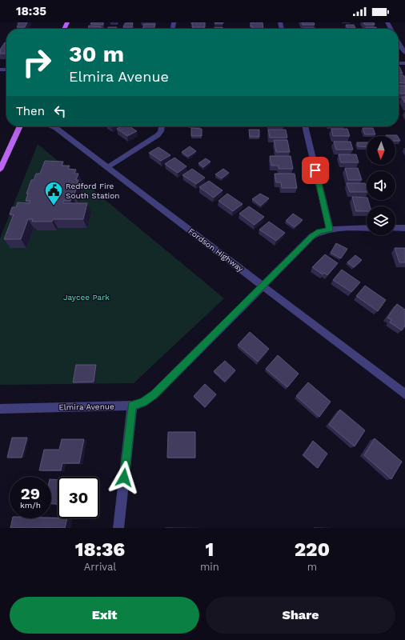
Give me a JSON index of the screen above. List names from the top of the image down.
{
  "streets": {
    "street": ["Fordson Highway", "Elmira Avenue"]
  },
  "crossings": [
    ["Fordson Highway", "Elmira Avenue"]
  ],
  "parks": ["Jaycee Park"],
  "places": {
    "public building": ["Redford Fire South Station"]
  },
  "north": "bottom",
  "page": {
    "status": "18:35",
    "turn": ["30 m", "Elmira Avenue"],
    "then": "Then",
    "speed": "29 km/h",
    "limit": "30",
    "eta": [
      "18:36",
      "Arrival",
      "1",
      "min",
      "220",
      "m"
    ],
    "buttons": ["Exit", "Share"]
  }
}
